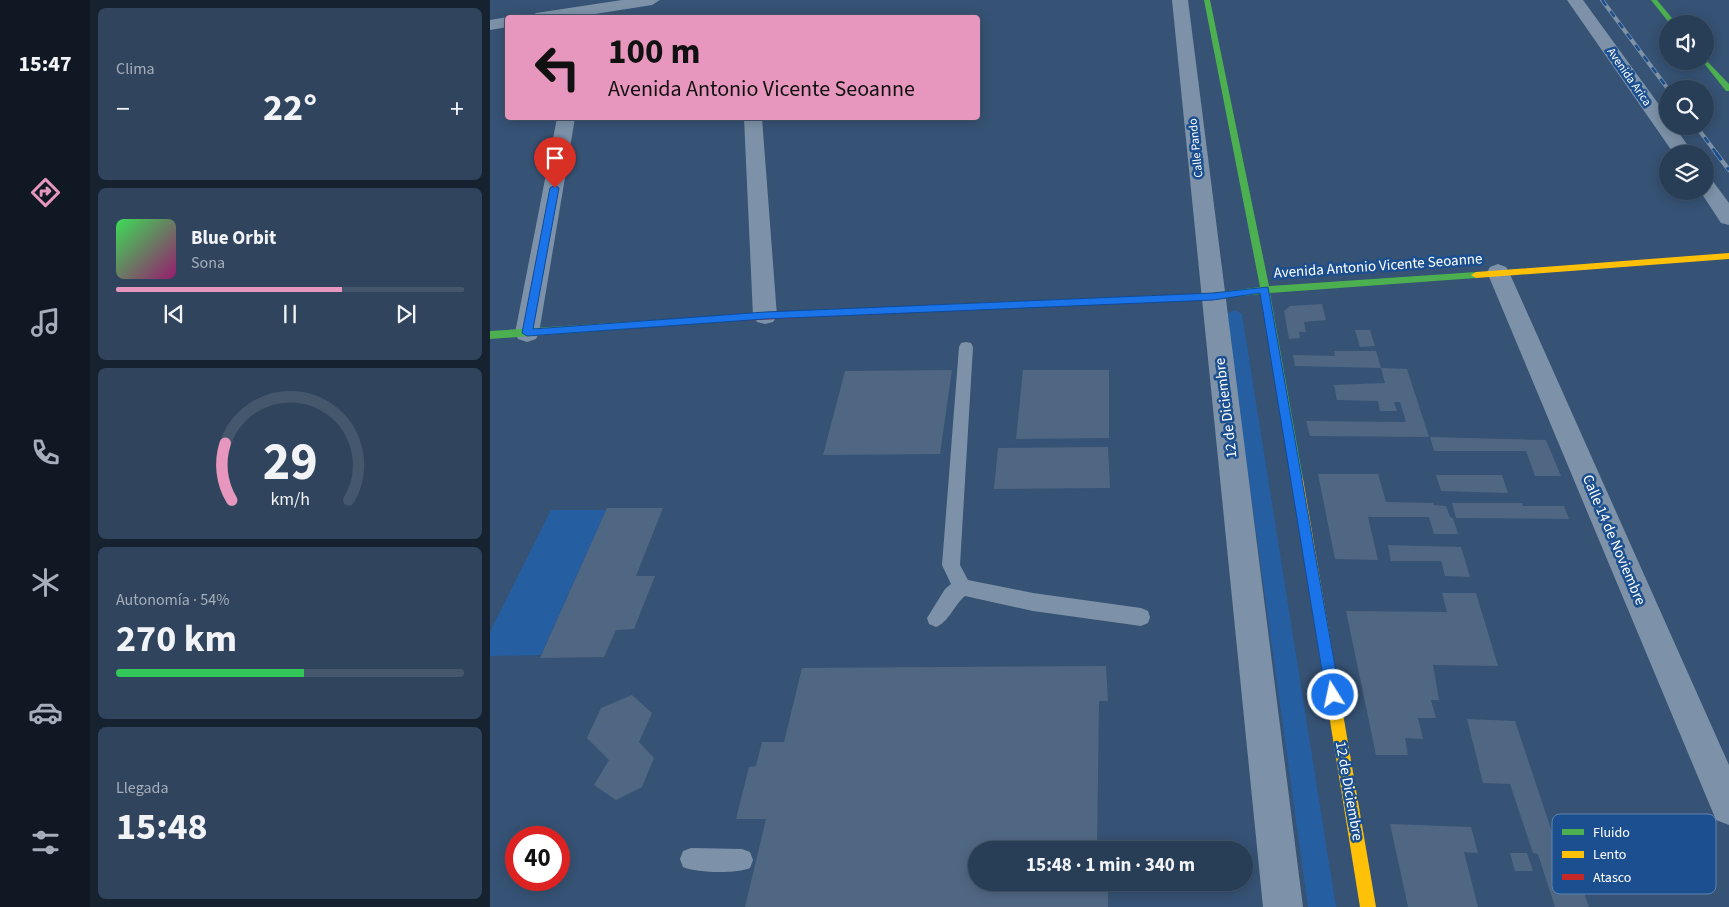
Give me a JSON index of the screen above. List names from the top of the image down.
{
  "streets": {
    "street": [
      "Avenida Arica",
      "Calle Pando",
      "Avenida Antonio Vicente Seoanne",
      "12 de Diciembre",
      "Calle 14 de Noviembre"
    ]
  },
  "crossings": [
    ["Calle Pando", "Avenida Antonio Vicente Seoanne"],
    ["Calle Pando", "12 de Diciembre"],
    ["Avenida Antonio Vicente Seoanne", "12 de Diciembre"],
    ["Avenida Antonio Vicente Seoanne", "Calle 14 de Noviembre"]
  ],
  "legend": ["Fluido", "Lento", "Atasco"],
  "page": {
    "tabs": "15:47",
    "tile": [
      "Clima",
      ["Autonomía · 54%", "270 km"],
      ["Llegada", "15:48"]
    ],
    "turn": ["100 m", "Avenida Antonio Vicente Seoanne"],
    "heat": ["−", "22°", "+"],
    "song": ["Blue Orbit", "Sona"],
    "limit": "40",
    "trip": "15:48 · 1 min · 340 m",
    "gauge": ["29", "km/h"]
  }
}
